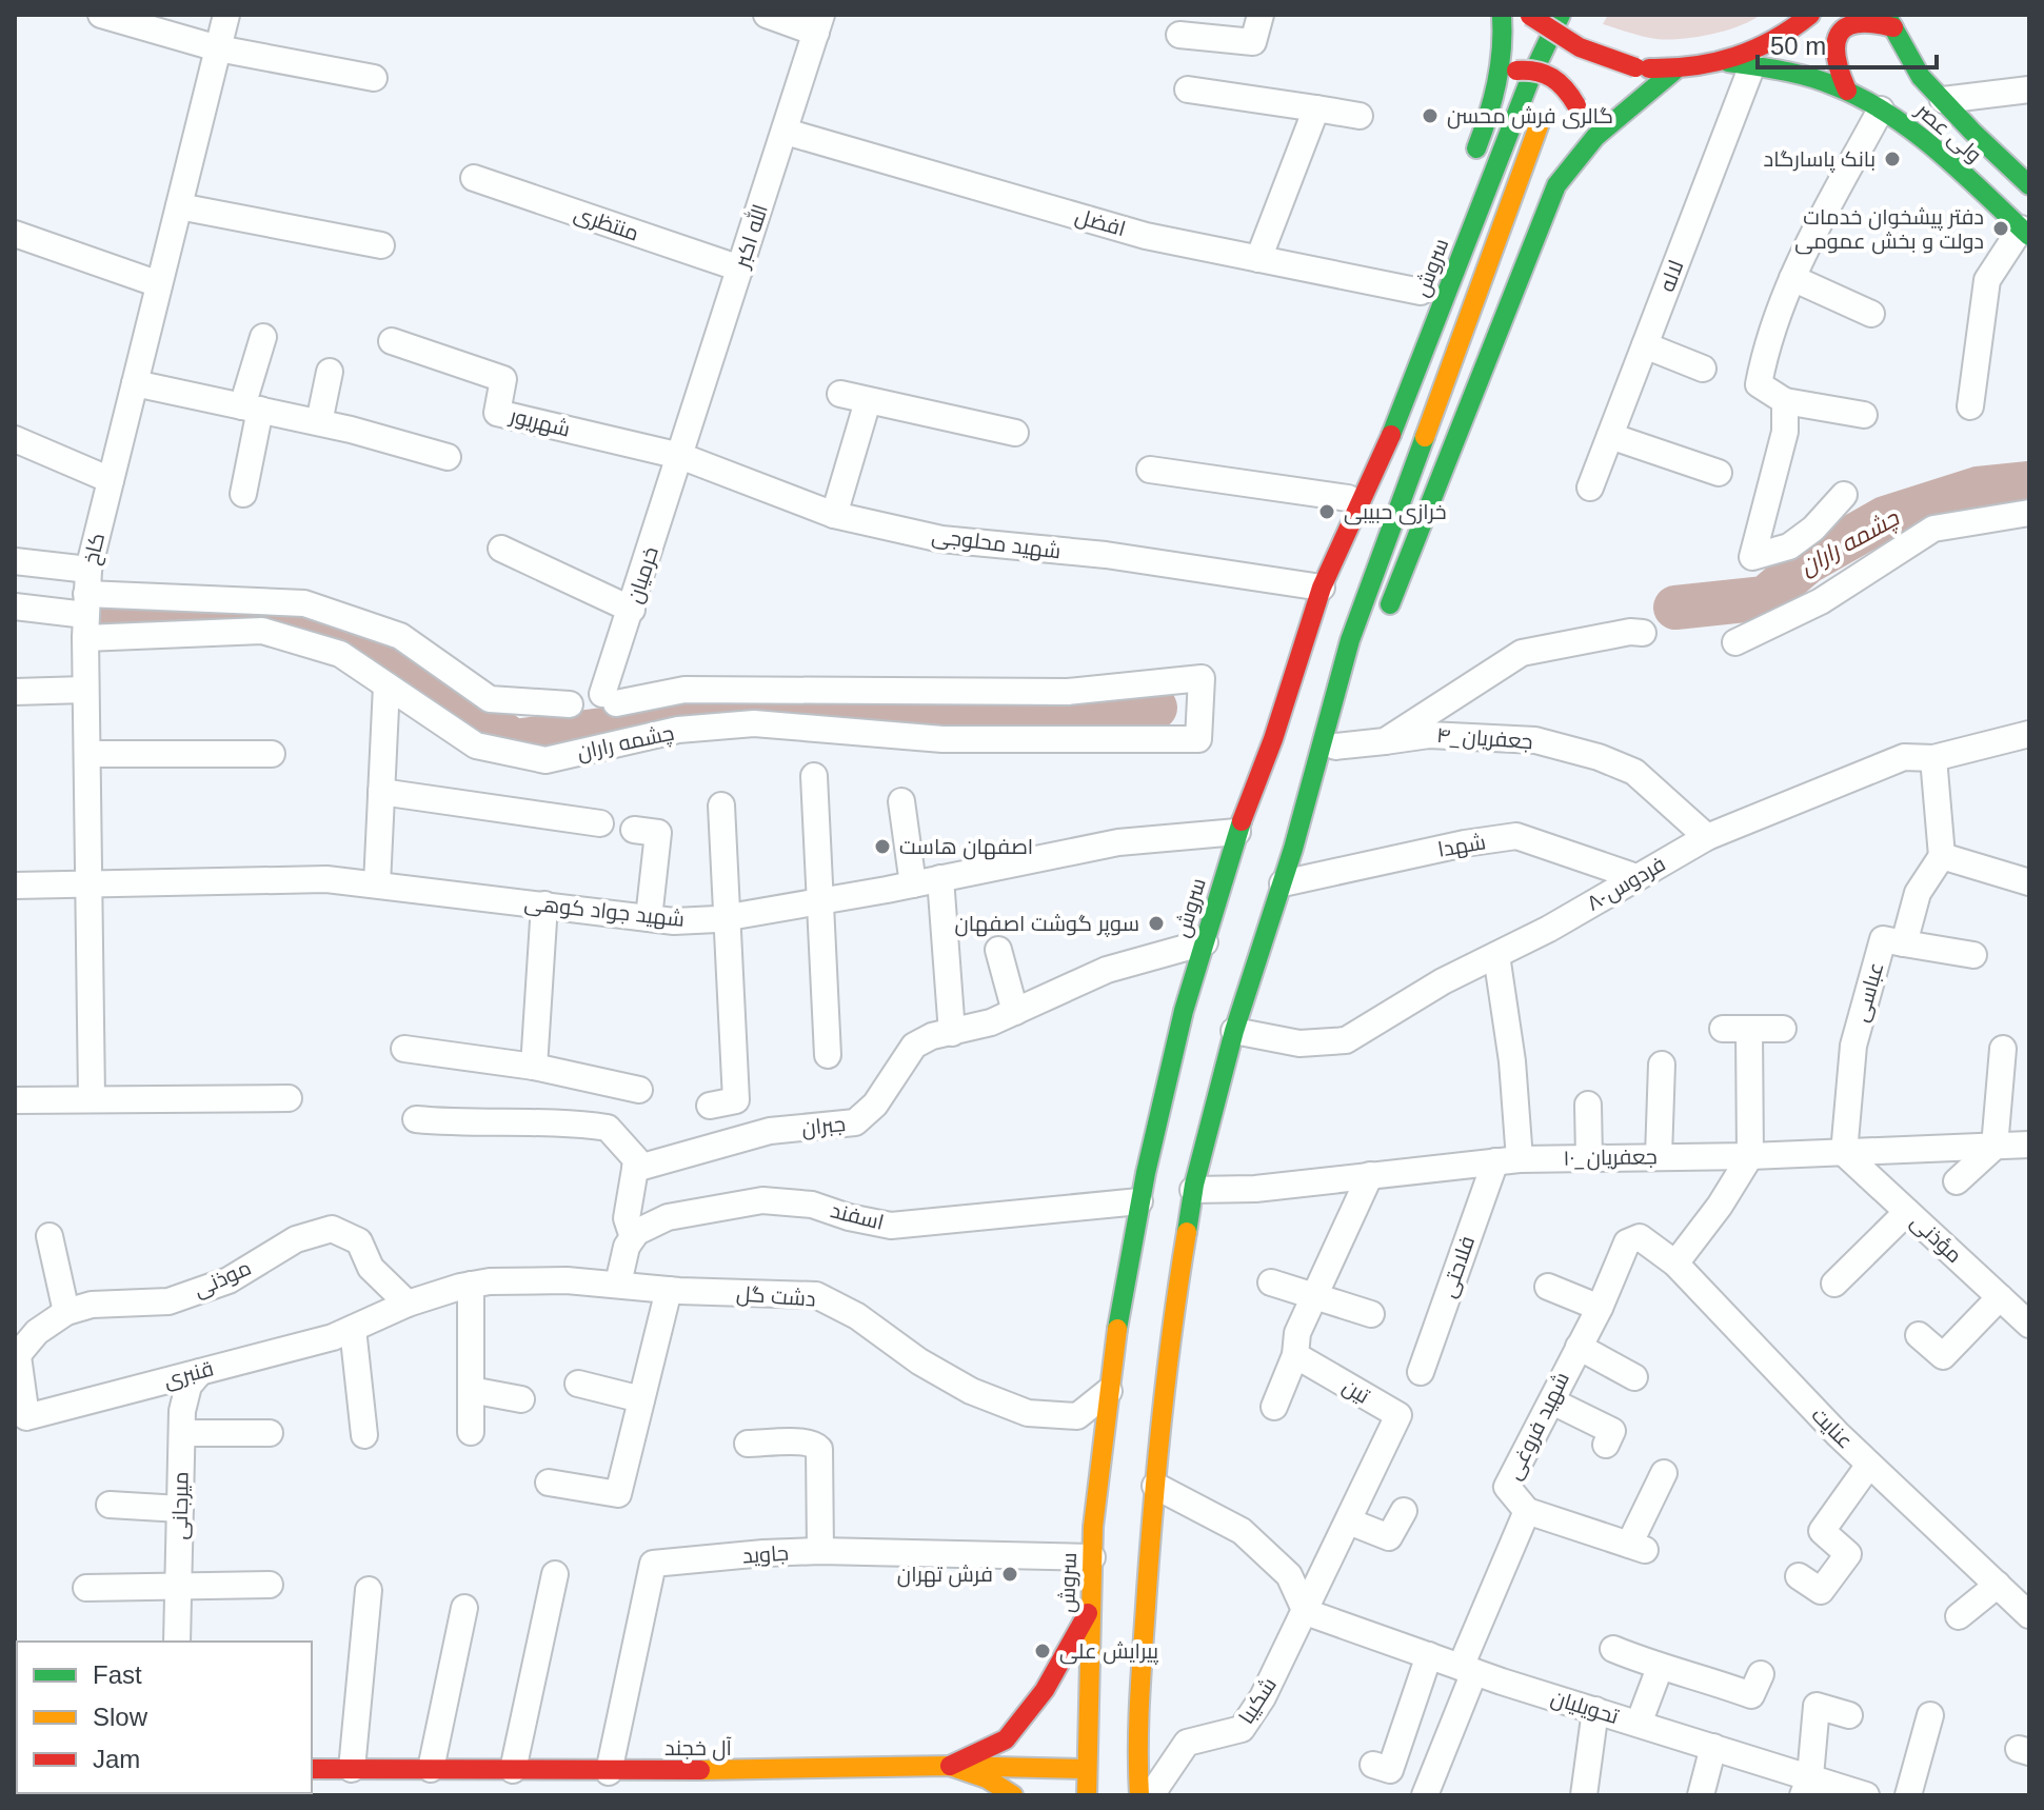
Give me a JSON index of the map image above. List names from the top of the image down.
{
  "streets": {
    "main road": ["ولی عصر", "سروش", "آل خجند"],
    "street": [
      "افضل",
      "منتظری",
      "الله اکبر",
      "لاله",
      "شهریور",
      "شهید محلوجی",
      "کاخ",
      "خرمیان",
      "۴_جعفریان",
      "چشمه راران",
      "شهدا",
      "۸-فردوس",
      "شهید جواد کوهی",
      "عباسی",
      "جبران",
      "۱۰_جعفریان",
      "اسفند",
      "مؤذنی",
      "فلاحتی",
      "موذنی",
      "دشت گل",
      "قنبری",
      "تین",
      "شهید فروغی",
      "عنایت",
      "میرجانی",
      "جاوید",
      "شکیبا",
      "تحویلیان"
    ]
  },
  "crossings": [
    ["ولی عصر", "لاله"],
    ["افضل", "الله اکبر"],
    ["منتظری", "الله اکبر"],
    ["الله اکبر", "شهریور"],
    ["الله اکبر", "شهید محلوجی"],
    ["الله اکبر", "خرمیان"],
    ["سروش", "شهید محلوجی"],
    ["سروش", "شهید جواد کوهی"],
    ["سروش", "جبران"],
    ["سروش", "اسفند"],
    ["سروش", "دشت گل"],
    ["سروش", "جاوید"],
    ["سروش", "آل خجند"],
    ["شهریور", "شهید محلوجی"],
    ["شهریور", "خرمیان"],
    ["شهید محلوجی", "خرمیان"],
    ["کاخ", "چشمه راران"],
    ["کاخ", "شهید جواد کوهی"],
    ["خرمیان", "چشمه راران"],
    ["۴_جعفریان", "۸-فردوس"],
    ["شهدا", "۸-فردوس"],
    ["عباسی", "۱۰_جعفریان"],
    ["عباسی", "مؤذنی"],
    ["۱۰_جعفریان", "مؤذنی"],
    ["۱۰_جعفریان", "فلاحتی"],
    ["موذنی", "دشت گل"],
    ["موذنی", "قنبری"],
    ["دشت گل", "قنبری"],
    ["قنبری", "میرجانی"],
    ["تین", "شکیبا"],
    ["تین", "تحویلیان"],
    ["شهید فروغی", "عنایت"],
    ["شهید فروغی", "تحویلیان"],
    ["جاوید", "آل خجند"],
    ["شکیبا", "تحویلیان"]
  ],
  "water": ["چشمه راران"],
  "places": [
    "گالری فرش محسن",
    "بانک پاسارگاد",
    "دفتر پیشخوان خدمات دولت و بخش عمومی",
    "خرازی حبیبی",
    "اصفهان هاست",
    "سوپر گوشت اصفهان",
    "فرش تهران",
    "پیرایش علی"
  ],
  "legend": ["Fast", "Slow", "Jam"],
  "scale_bar": "50 m"
}
